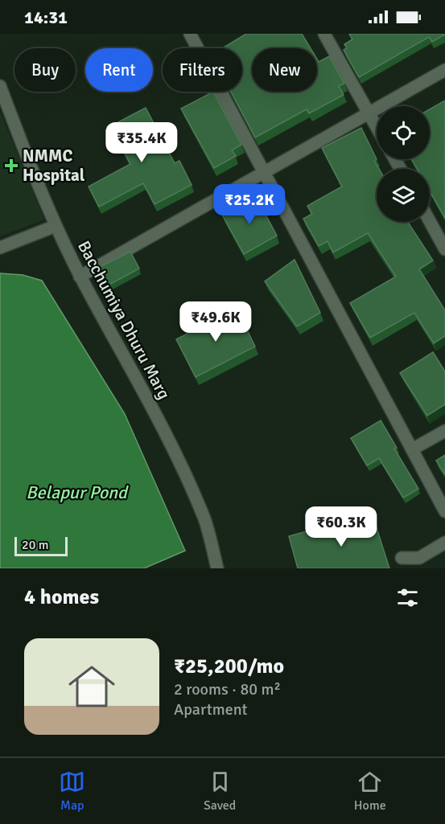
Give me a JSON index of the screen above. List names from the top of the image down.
{
  "streets": {
    "street": ["Bacchumiya Dhuru Marg"]
  },
  "water": ["Belapur Pond"],
  "places": {
    "health": ["NMMC Hospital"]
  },
  "scale_bar": "20 m",
  "page": {
    "status": "14:31",
    "chip": [
      "Buy",
      "Rent",
      "Filters",
      "New"
    ],
    "price": [
      "₹35.4K",
      "₹25.2K",
      "₹49.6K",
      "₹60.3K"
    ],
    "scale": "20 m",
    "heading": "4 homes",
    "list": [
      {
        "name": "₹25,200/mo",
        "note": "2 rooms · 80 m² · Apartment"
      }
    ],
    "tabs": ["Map", "Saved", "Home"]
  }
}
